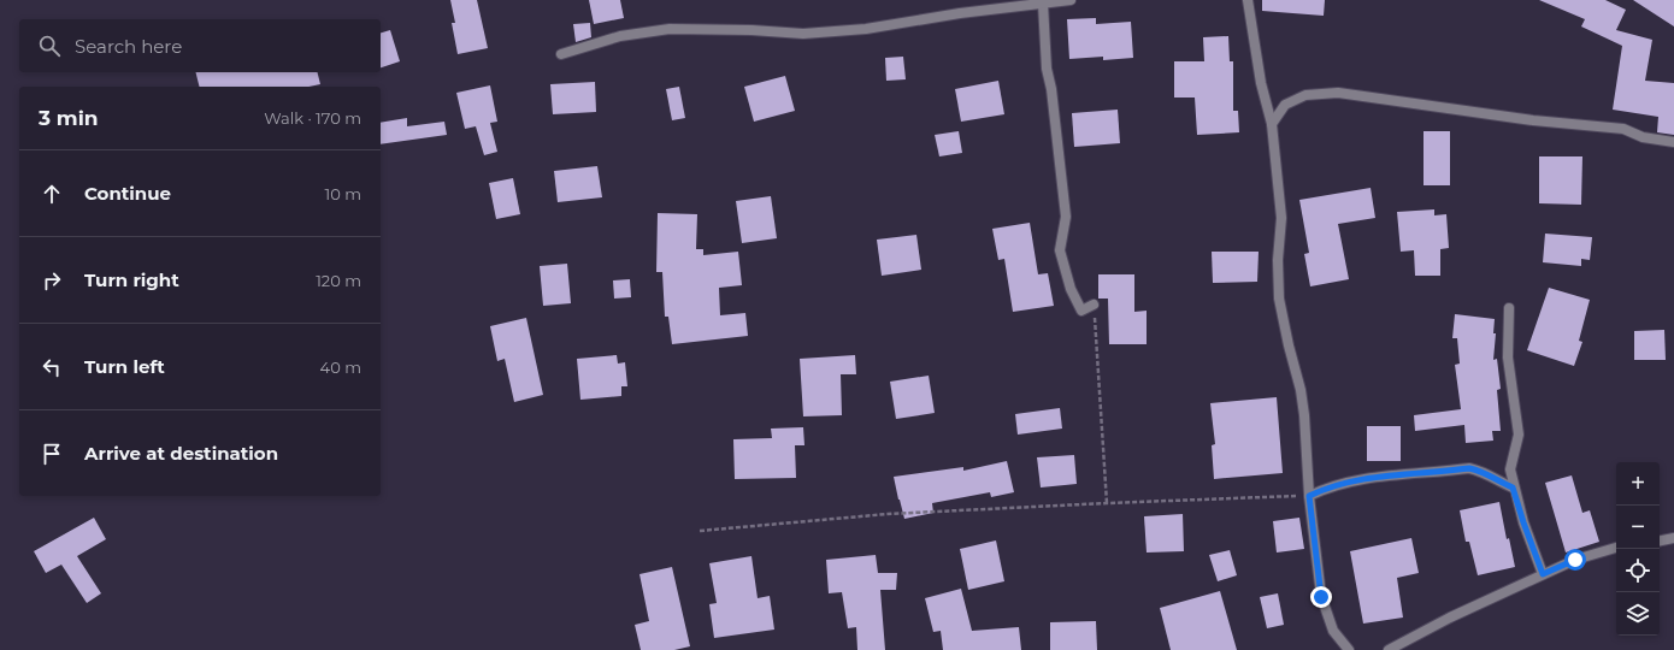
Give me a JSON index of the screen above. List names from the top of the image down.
{
  "page": {
    "search": "Search here",
    "heading": ["3 min", "Walk · 170 m"],
    "list": [
      ["Continue", "10 m"],
      ["Turn right", "120 m"],
      ["Turn left", "40 m"],
      "Arrive at destination"
    ],
    "map_buttons": ["+", "−"]
  }
}
